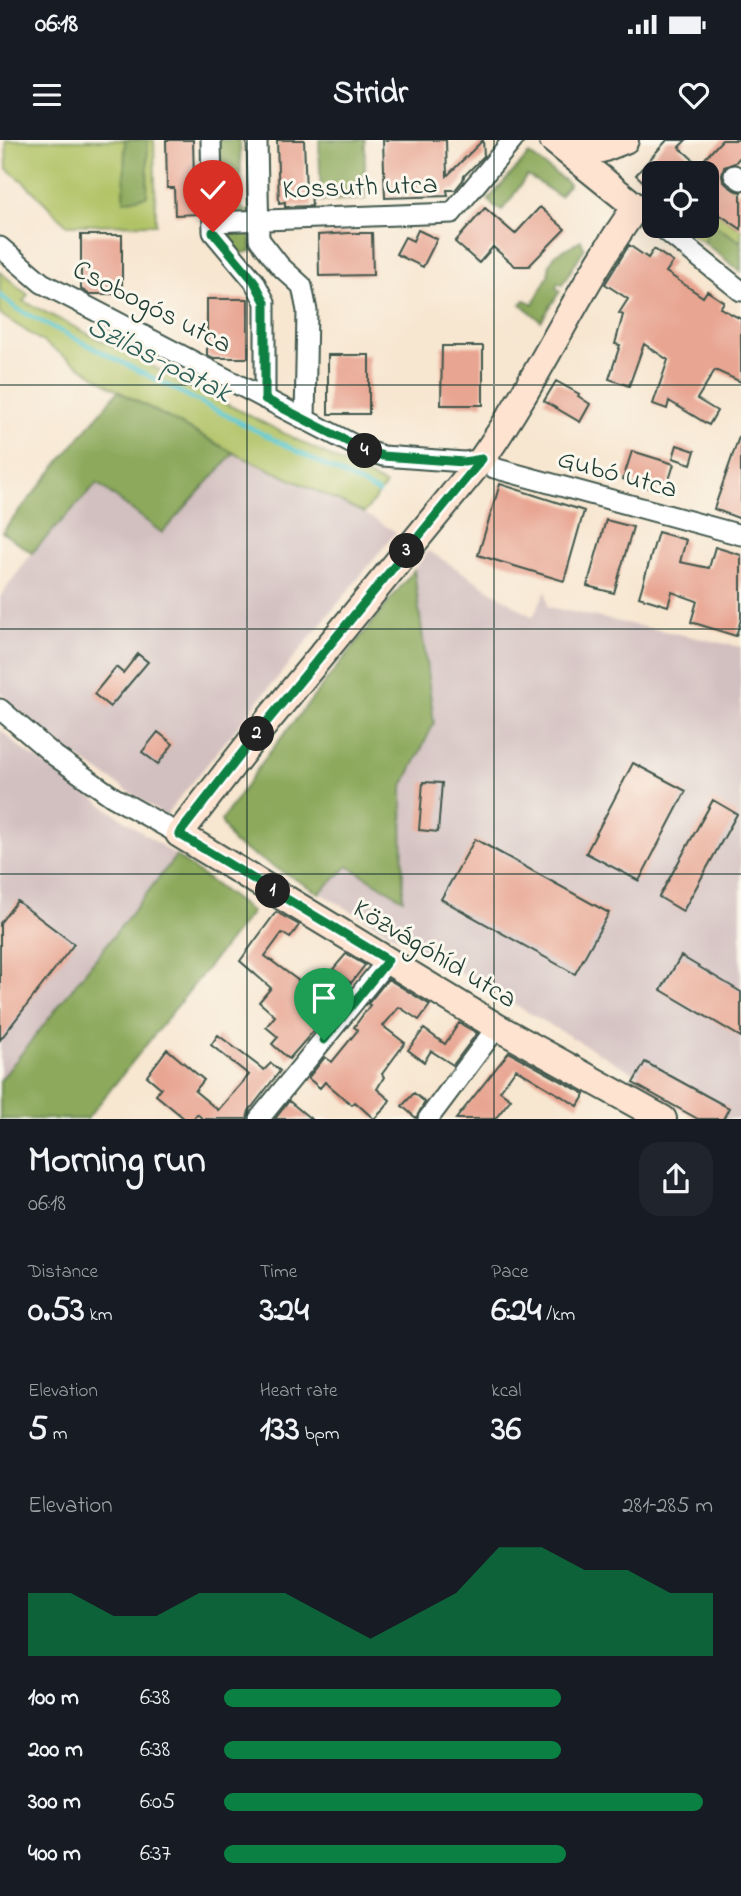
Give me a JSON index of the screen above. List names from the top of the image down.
{
  "streets": {
    "street": [
      "Kossuth utca",
      "Csobogós utca",
      "Gubó utca",
      "Közvágóhíd utca"
    ]
  },
  "crossings": [
    ["Csobogós utca", "Gubó utca"]
  ],
  "water": ["Szilas-patak"],
  "page": {
    "status": "06:18",
    "header": "Stridr",
    "pins": [
      "4",
      "3",
      "2",
      "1"
    ],
    "heading": ["Morning run", "06:18"],
    "stats": [
      ["Distance", "0.53 km"],
      ["Time", "3:24"],
      ["Pace", "6:24 /km"],
      ["Elevation", "5 m"],
      ["Heart rate", "133 bpm"],
      ["kcal", "36"]
    ],
    "chart": ["Elevation", "281–285 m"],
    "list": [
      {
        "name": "100 m",
        "note": "6:38"
      },
      {
        "name": "200 m",
        "note": "6:38"
      },
      {
        "name": "300 m",
        "note": "6:05"
      },
      {
        "name": "400 m",
        "note": "6:37"
      }
    ]
  }
}
